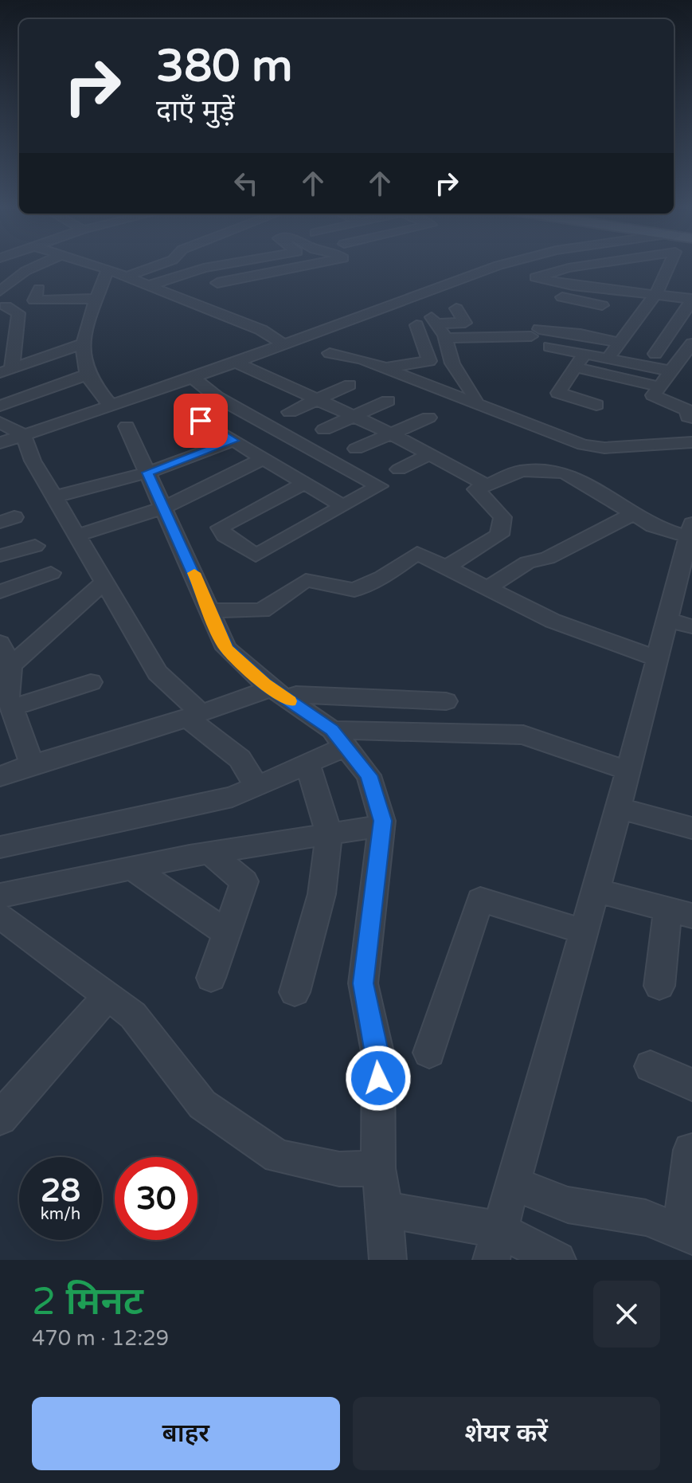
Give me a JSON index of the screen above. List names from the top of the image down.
{
  "page": {
    "turn": ["380 m", "दाएँ मुड़ें"],
    "speed": "28 km/h",
    "limit": "30",
    "heading": ["2 मिनट", "470 m · 12:29"],
    "buttons": ["बाहर", "शेयर करें"]
  }
}
